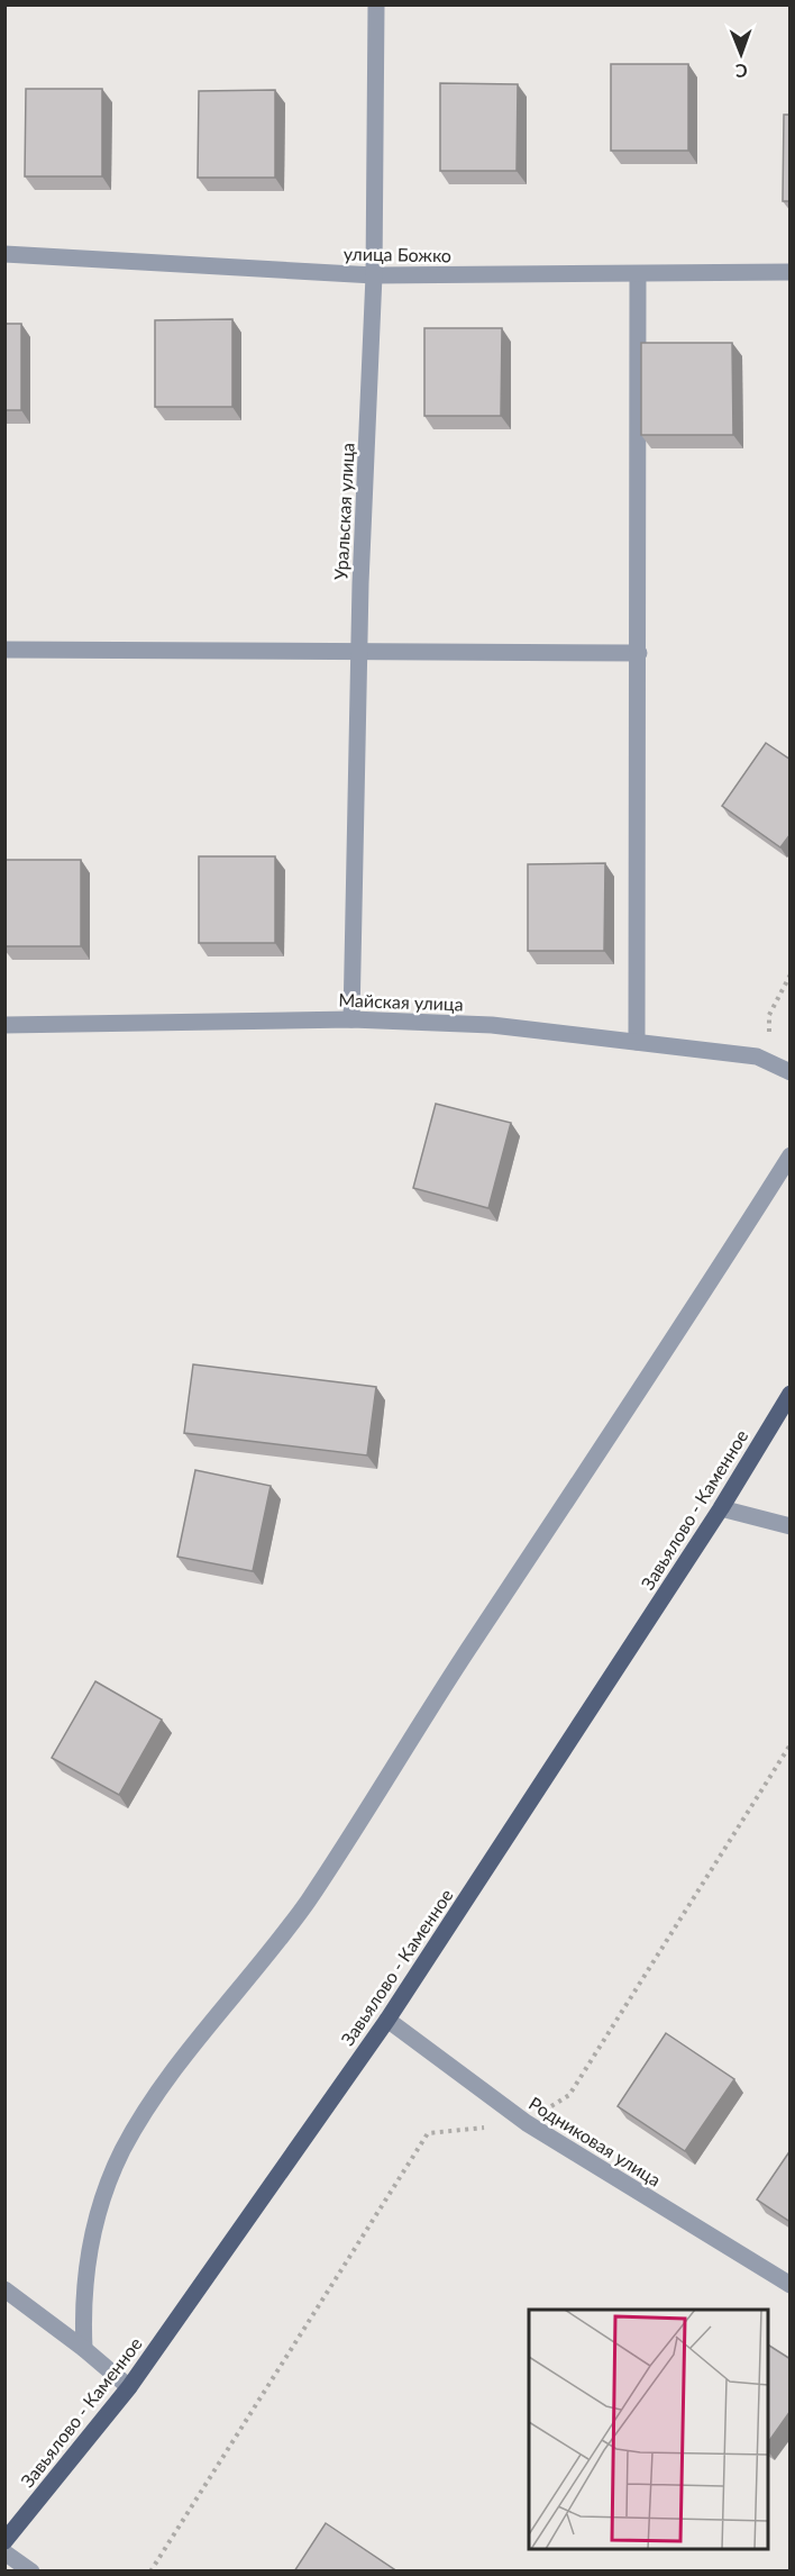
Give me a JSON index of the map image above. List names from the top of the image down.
{
  "streets": {
    "main road": ["Завьялово - Каменное"],
    "street": [
      "улица Божко",
      "Уральская улица",
      "Майская улица",
      "Родниковая улица"
    ]
  },
  "crossings": [
    ["улица Божко", "Уральская улица"],
    ["Уральская улица", "Майская улица"],
    ["Завьялово - Каменное", "Родниковая улица"]
  ],
  "north": "bottom"
}
